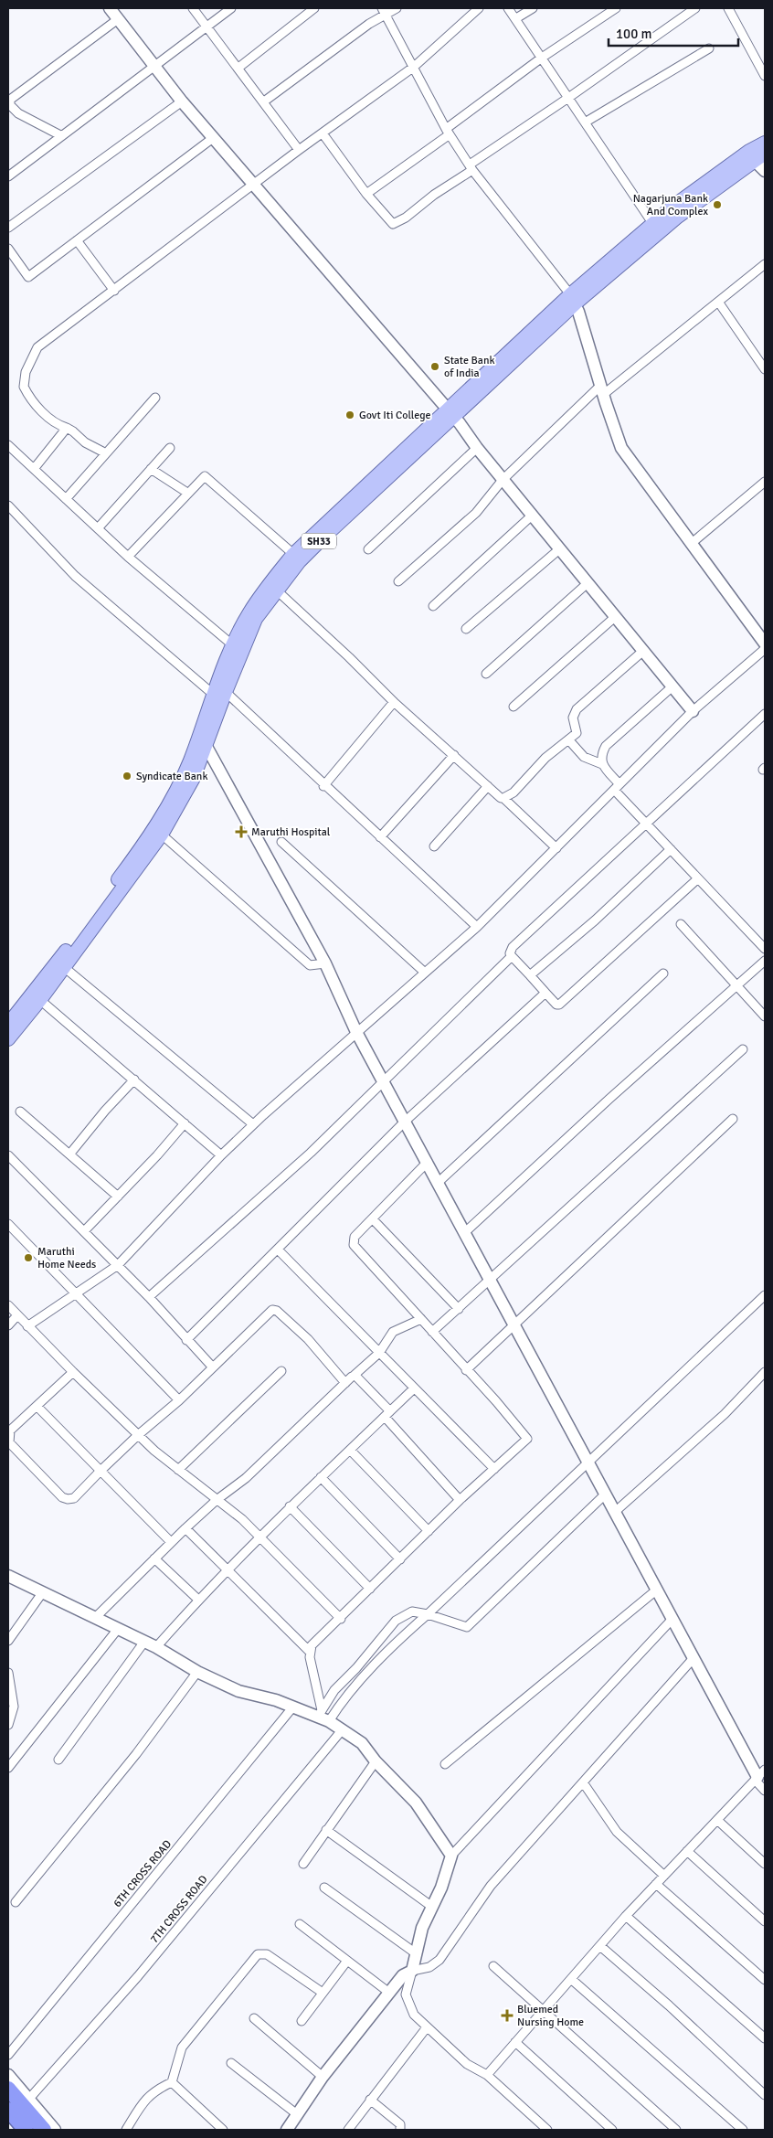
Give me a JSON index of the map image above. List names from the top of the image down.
{
  "streets": {
    "main road": ["SH33"],
    "street": ["6TH CROSS ROAD", "7TH CROSS ROAD"]
  },
  "places": {
    "other": [
      "Nagarjuna Bank And Complex",
      "State Bank of India",
      "Govt Iti College",
      "Syndicate Bank",
      "Maruthi Home Needs"
    ],
    "health": ["Maruthi Hospital", "Bluemed Nursing Home"]
  },
  "scale_bar": "100 m"
}
